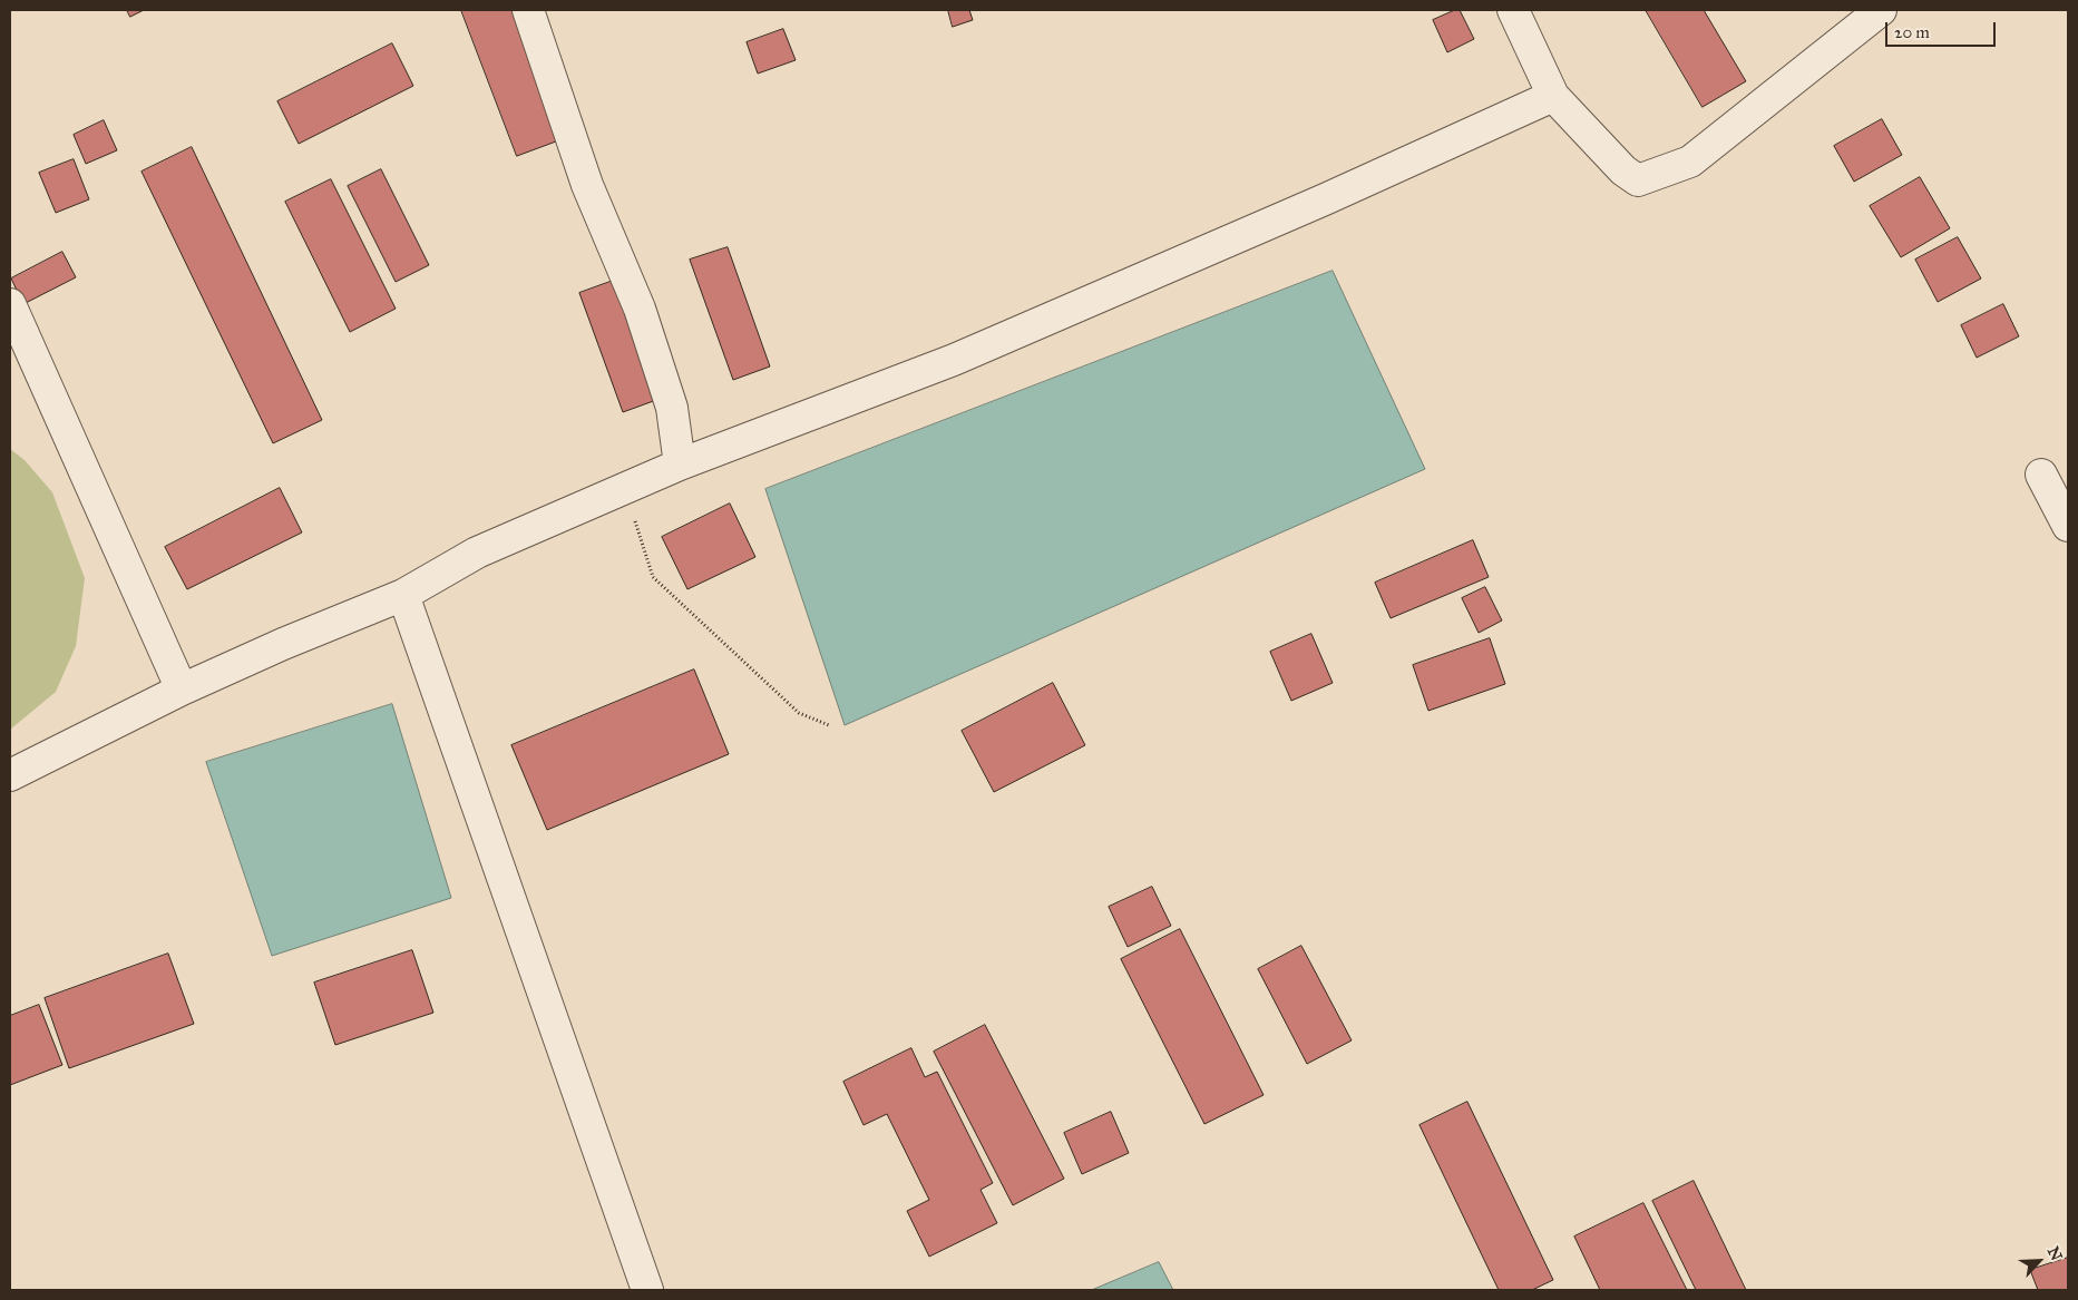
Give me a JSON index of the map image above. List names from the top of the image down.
{
  "scale_bar": "20 m",
  "north": "top right"
}
